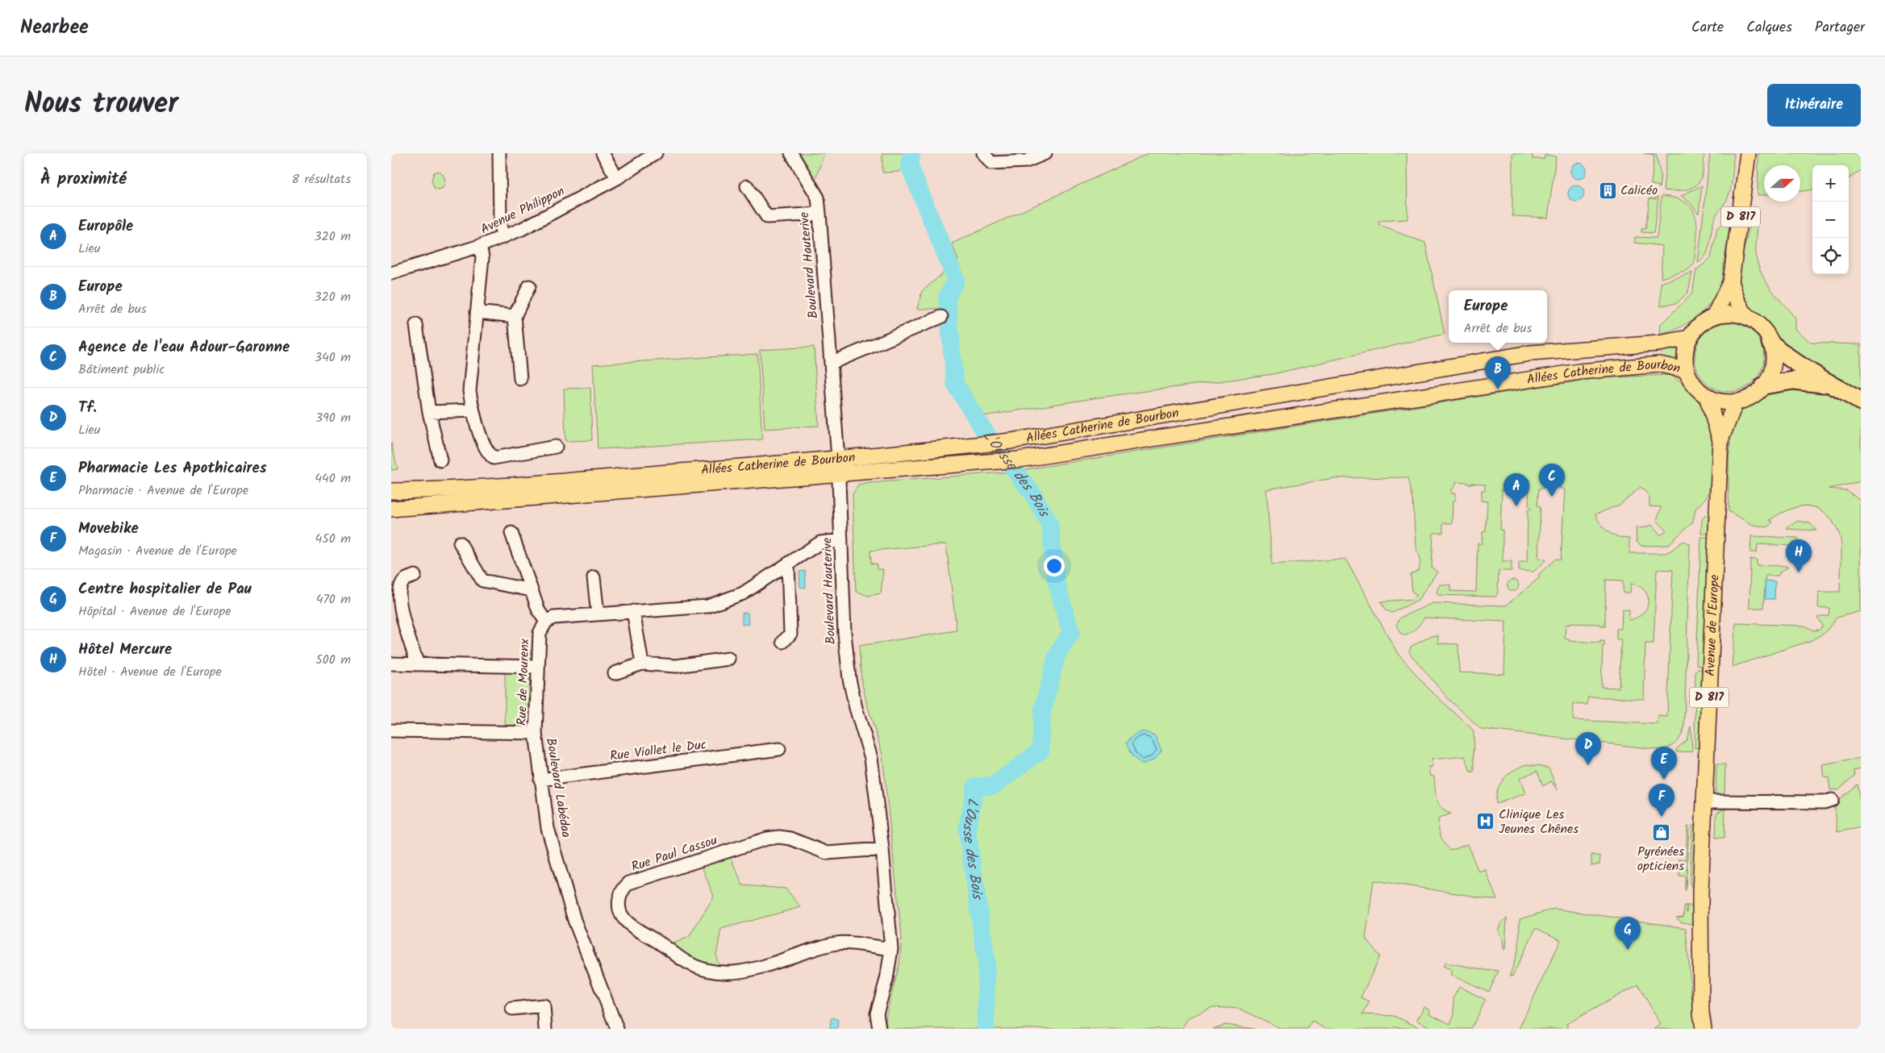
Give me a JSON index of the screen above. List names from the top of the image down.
{
  "streets": {
    "main road": ["D 817", "Allées Catherine de Bourbon", "Avenue de l'Europe"],
    "street": [
      "Avenue Philippon",
      "Boulevard Hauterive",
      "Rue de Mourenx",
      "Rue Viollet le Duc",
      "Boulevard Labédaa",
      "Rue Paul Cassou"
    ]
  },
  "crossings": [
    ["D 817", "Allées Catherine de Bourbon"],
    ["D 817", "Avenue de l'Europe"],
    ["Boulevard Hauterive", "Allées Catherine de Bourbon"],
    ["Boulevard Hauterive", "Rue Paul Cassou"],
    ["Allées Catherine de Bourbon", "Avenue de l'Europe"],
    ["Rue de Mourenx", "Boulevard Labédaa"],
    ["Rue Viollet le Duc", "Boulevard Labédaa"]
  ],
  "water": ["L'Ousse des Bois"],
  "places": {
    "building": ["Calicéo"],
    "hospital": ["Clinique Les Jeunes Chênes"],
    "shop": ["Pyrénées opticiens"]
  },
  "north": "right",
  "page": {
    "header": "Nearbee",
    "nav": ["Carte", "Calques", "Partager"],
    "title": "Nous trouver",
    "buttons": "Itinéraire",
    "heading": ["À proximité", "8 résultats"],
    "map_buttons": ["+", "−"],
    "list": [
      {
        "mark": "A",
        "name": "Europôle",
        "note": "Lieu",
        "value": "320 m"
      },
      {
        "mark": "B",
        "name": "Europe",
        "note": "Arrêt de bus",
        "value": "320 m"
      },
      {
        "mark": "C",
        "name": "Agence de l'eau Adour-Garonne",
        "note": "Bâtiment public",
        "value": "340 m"
      },
      {
        "mark": "D",
        "name": "Tf.",
        "note": "Lieu",
        "value": "390 m"
      },
      {
        "mark": "E",
        "name": "Pharmacie Les Apothicaires",
        "note": "Pharmacie · Avenue de l'Europe",
        "value": "440 m"
      },
      {
        "mark": "F",
        "name": "Movebike",
        "note": "Magasin · Avenue de l'Europe",
        "value": "450 m"
      },
      {
        "mark": "G",
        "name": "Centre hospitalier de Pau",
        "note": "Hôpital · Avenue de l'Europe",
        "value": "470 m"
      },
      {
        "mark": "H",
        "name": "Hôtel Mercure",
        "note": "Hôtel · Avenue de l'Europe",
        "value": "500 m"
      }
    ],
    "popup": ["Europe", "Arrêt de bus"],
    "pins": [
      "B",
      "C",
      "A",
      "H",
      "D",
      "E",
      "F",
      "G"
    ]
  }
}
